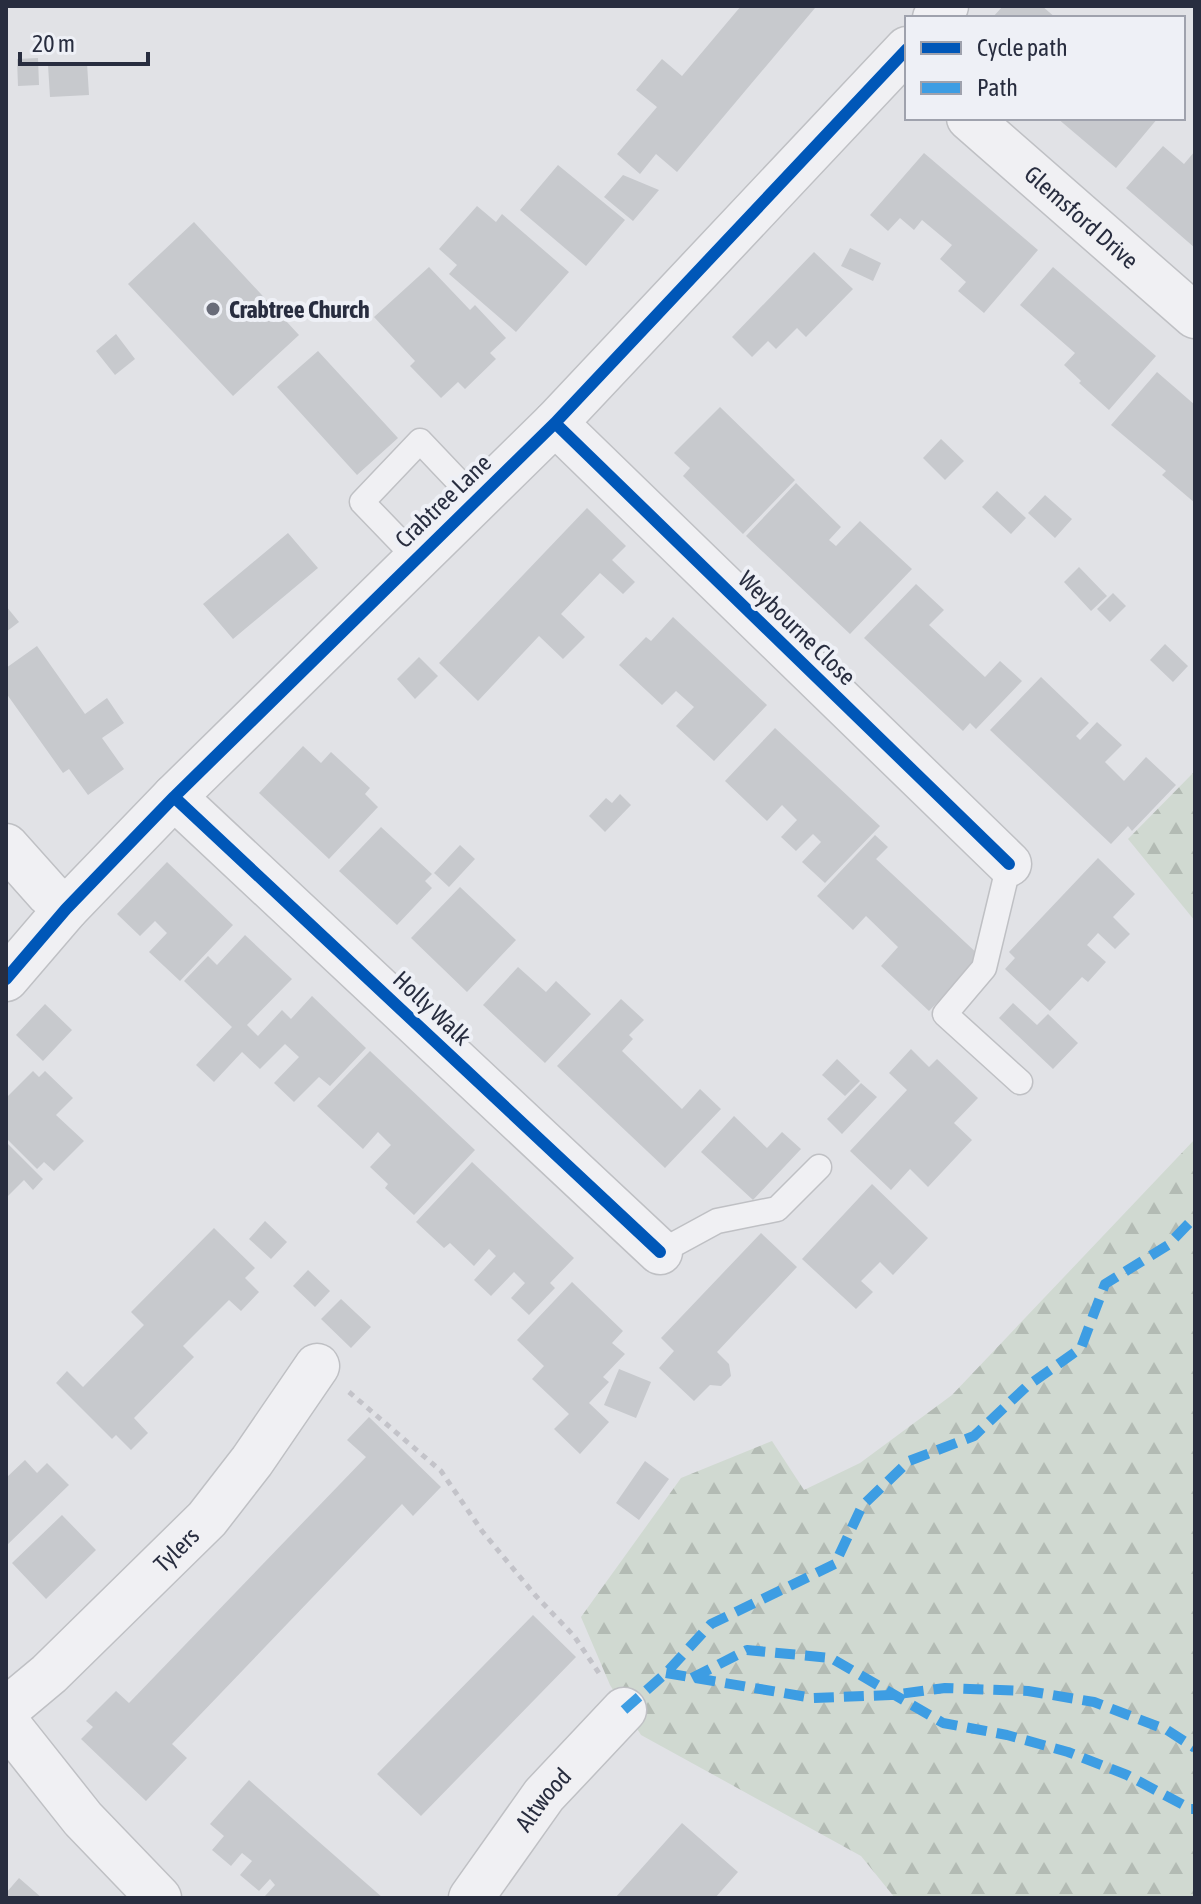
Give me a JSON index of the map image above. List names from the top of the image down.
{
  "streets": {
    "street": [
      "Glemsford Drive",
      "Crabtree Lane",
      "Weybourne Close",
      "Holly Walk",
      "Tylers",
      "Altwood"
    ]
  },
  "crossings": [
    ["Crabtree Lane", "Weybourne Close"],
    ["Crabtree Lane", "Holly Walk"]
  ],
  "places": ["Crabtree Church"],
  "legend": ["Cycle path", "Path"],
  "scale_bar": "20 m"
}
